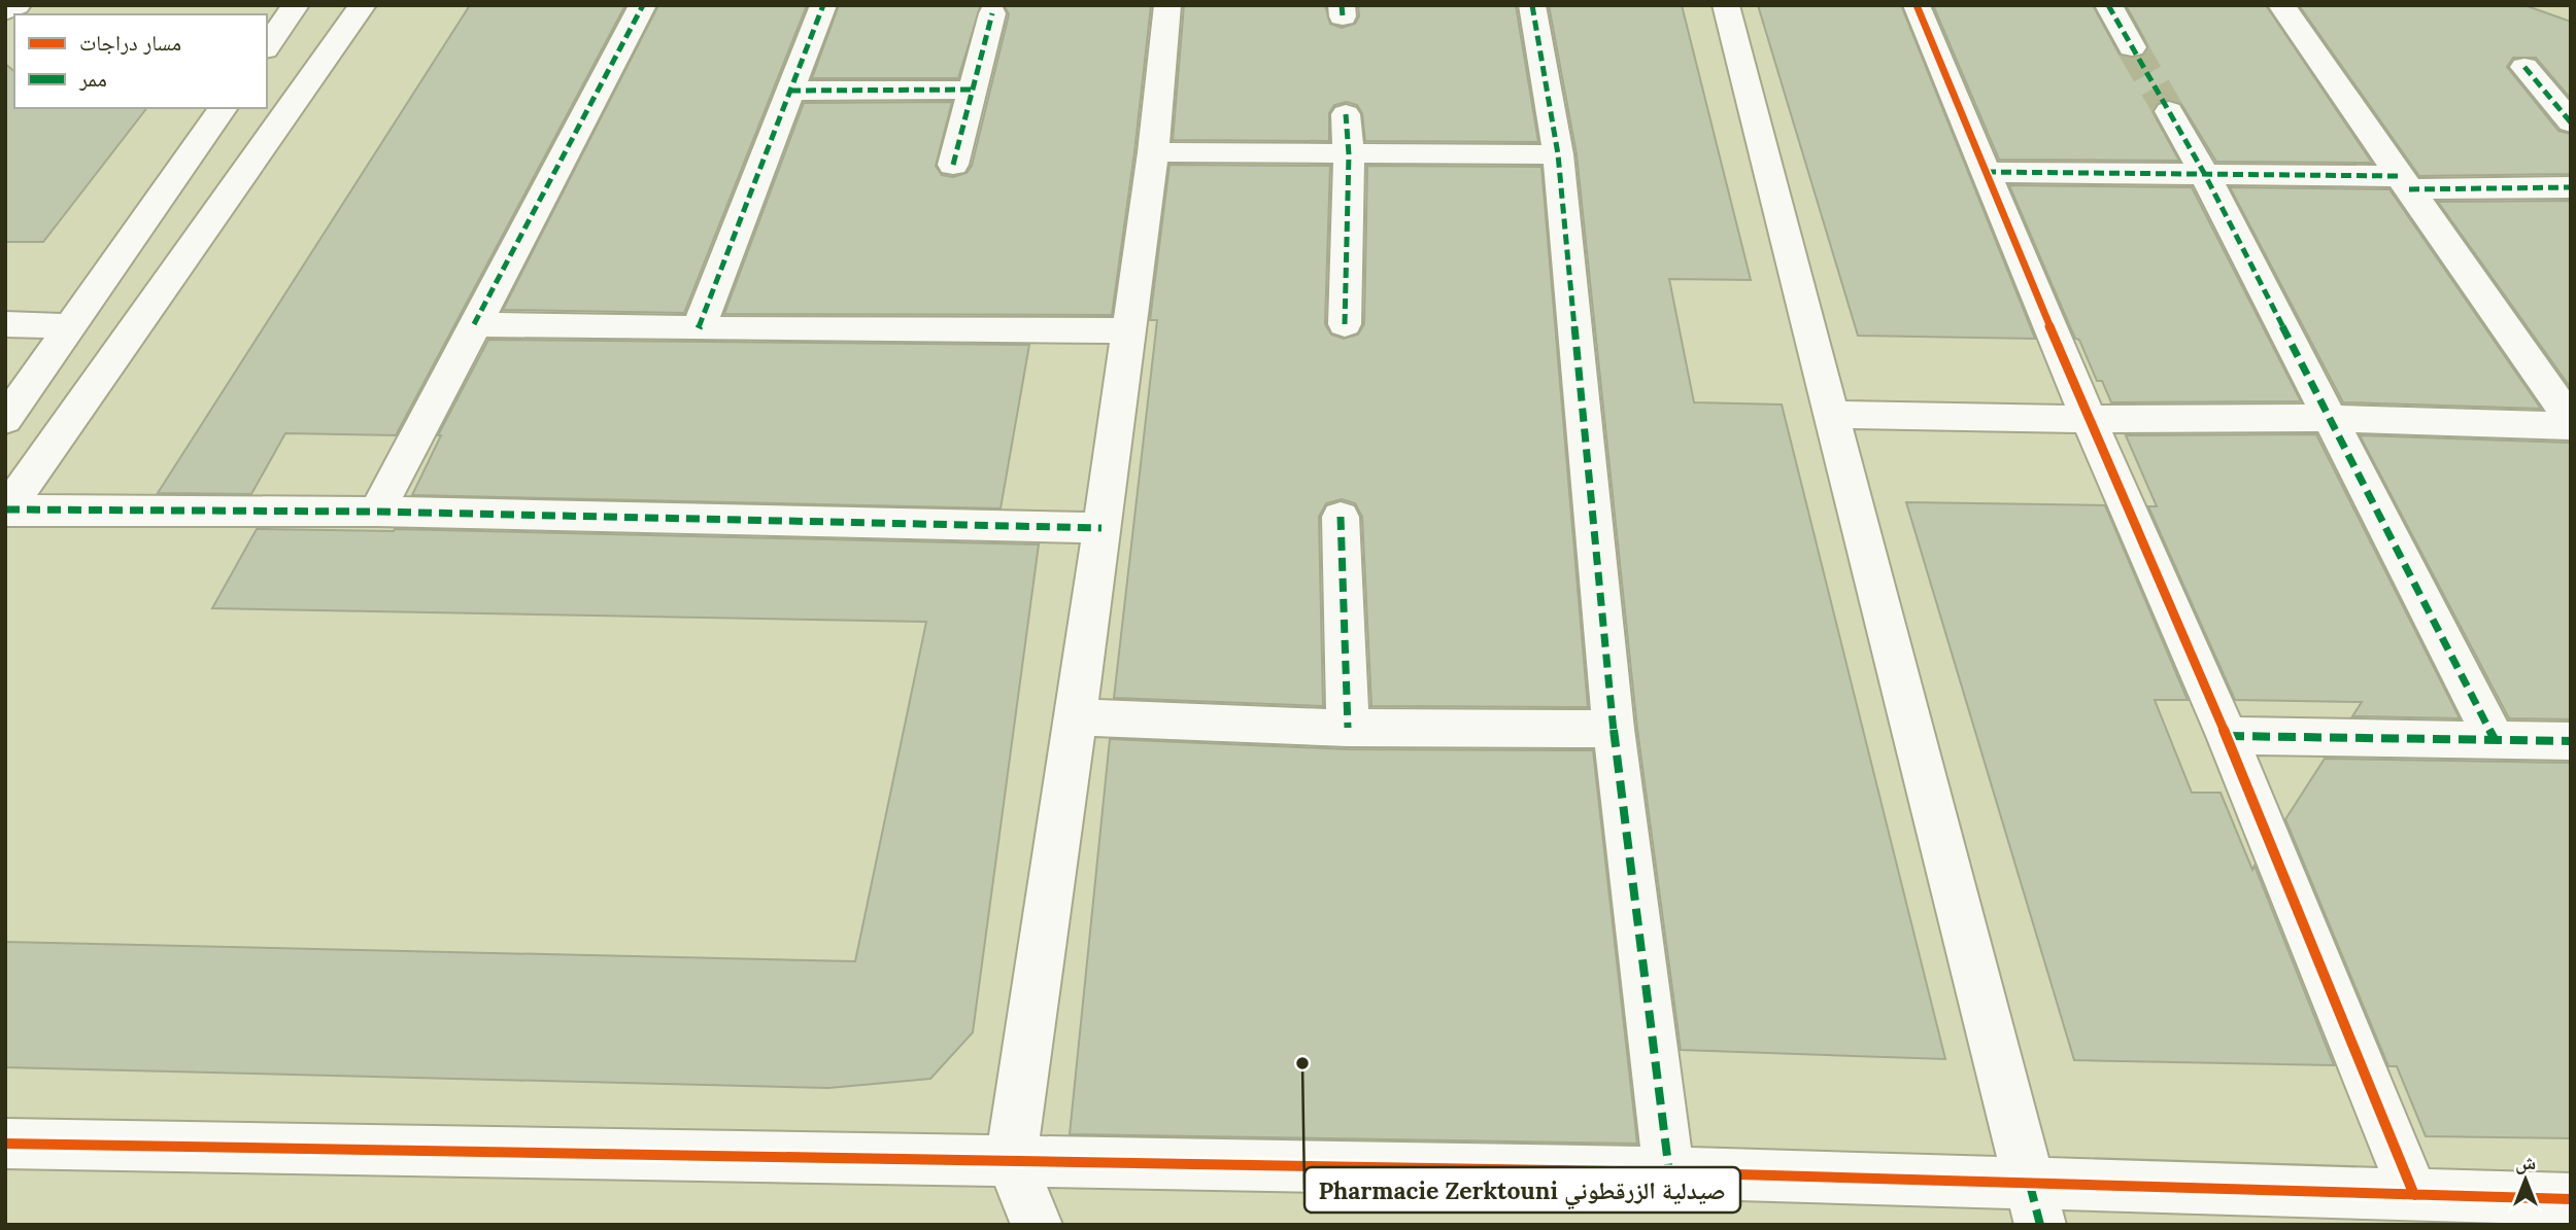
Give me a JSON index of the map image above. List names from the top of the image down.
{
  "places": ["Pharmacie Zerktouni صيدلية الزرقطوني"],
  "legend": ["مسار دراجات", "ممر"],
  "north": "top"
}
